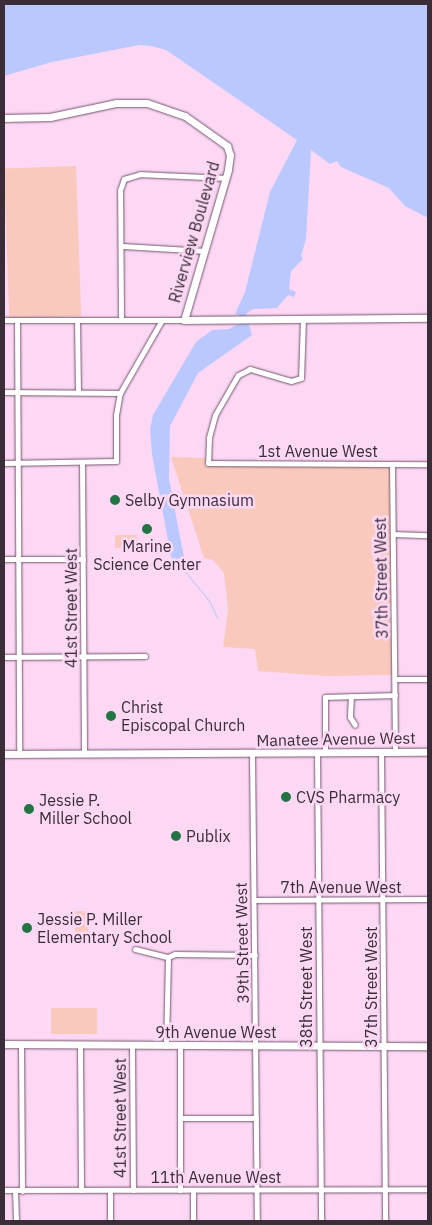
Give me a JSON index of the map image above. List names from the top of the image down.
{
  "streets": {
    "street": [
      "Riverview Boulevard",
      "1st Avenue West",
      "37th Street West",
      "41st Street West",
      "Manatee Avenue West",
      "7th Avenue West",
      "39th Street West",
      "38th Street West",
      "9th Avenue West",
      "11th Avenue West"
    ]
  },
  "crossings": [
    ["Riverview Boulevard", "1st Avenue West"],
    ["1st Avenue West", "37th Street West"],
    ["37th Street West", "Manatee Avenue West"],
    ["37th Street West", "7th Avenue West"],
    ["37th Street West", "9th Avenue West"],
    ["37th Street West", "11th Avenue West"],
    ["41st Street West", "Manatee Avenue West"],
    ["41st Street West", "9th Avenue West"],
    ["41st Street West", "11th Avenue West"],
    ["Manatee Avenue West", "39th Street West"],
    ["Manatee Avenue West", "38th Street West"],
    ["7th Avenue West", "39th Street West"],
    ["7th Avenue West", "38th Street West"],
    ["39th Street West", "9th Avenue West"],
    ["39th Street West", "11th Avenue West"],
    ["38th Street West", "9th Avenue West"],
    ["38th Street West", "11th Avenue West"]
  ],
  "places": [
    "Selby Gymnasium",
    "Marine Science Center",
    "Christ Episcopal Church",
    "CVS Pharmacy",
    "Jessie P. Miller School",
    "Publix",
    "Jessie P. Miller Elementary School"
  ]
}
